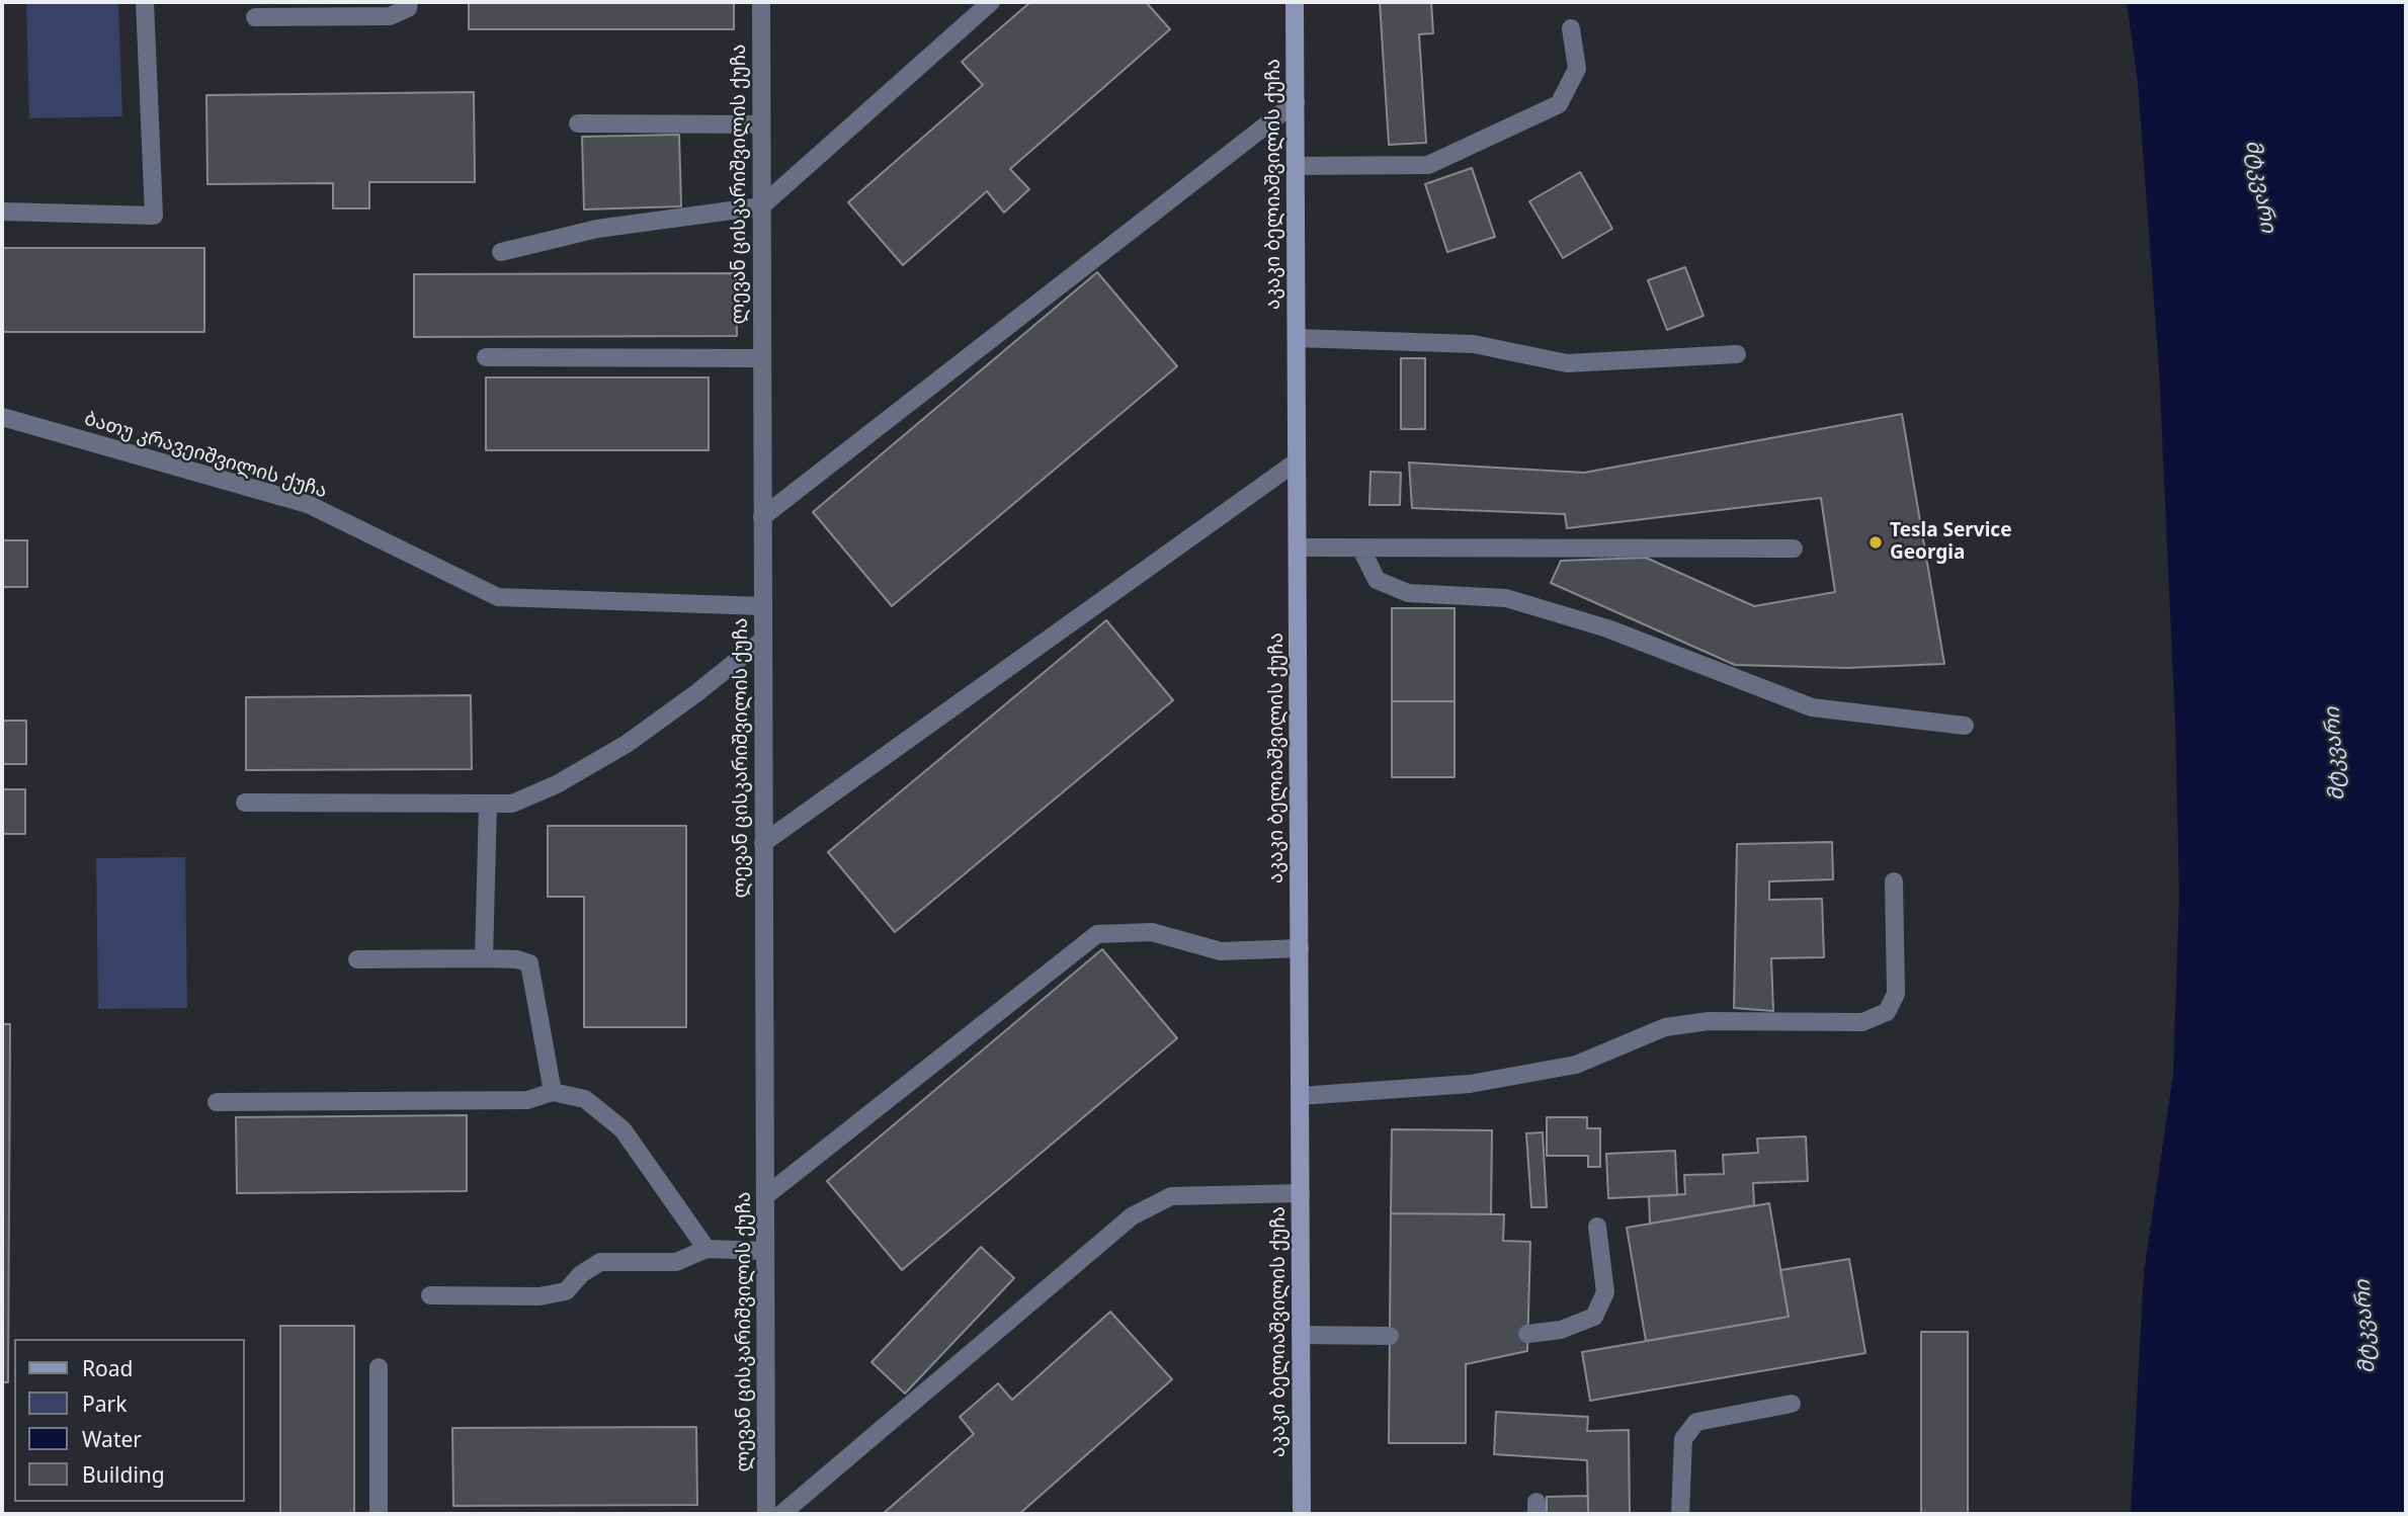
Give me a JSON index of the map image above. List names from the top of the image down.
{
  "streets": {
    "main road": ["აკაკი ბელიაშვილის ქუჩა"],
    "lane": ["ლევან ცისკარიშვილის ქუჩა", "ბათუ კრავეიშვილის ქუჩა"]
  },
  "crossings": [
    ["ლევან ცისკარიშვილის ქუჩა", "ბათუ კრავეიშვილის ქუჩა"]
  ],
  "water": ["მტკვარი"],
  "places": ["Tesla Service Georgia"],
  "legend": [
    "Road",
    "Park",
    "Water",
    "Building"
  ]
}
